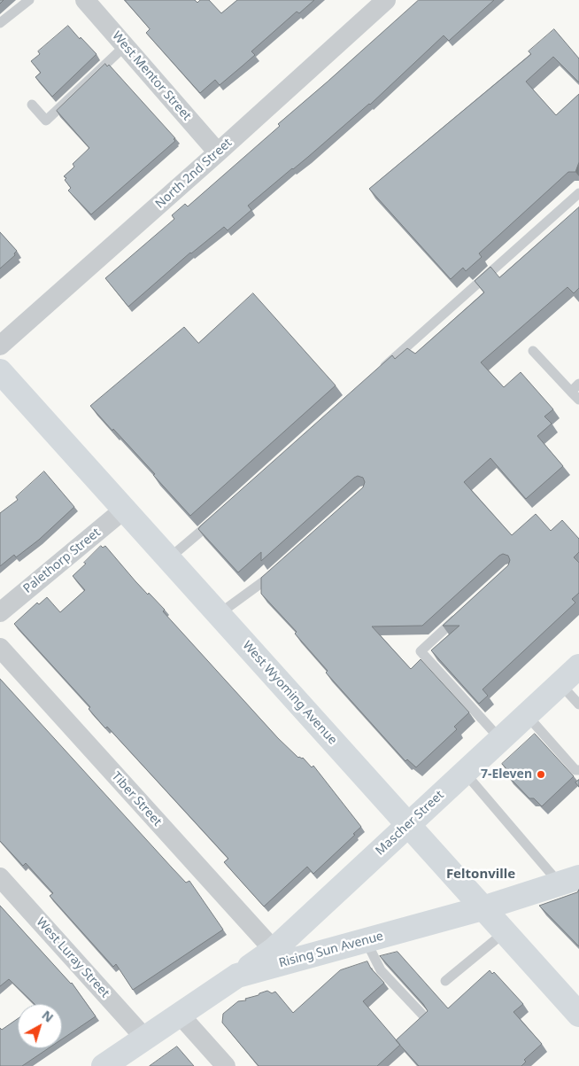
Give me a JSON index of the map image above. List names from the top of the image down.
{
  "streets": {
    "street": [
      "West Mentor Street",
      "North 2nd Street",
      "Palethorp Street",
      "West Wyoming Avenue",
      "Tiber Street",
      "Mascher Street",
      "Rising Sun Avenue",
      "West Luray Street"
    ]
  },
  "crossings": [
    ["West Mentor Street", "North 2nd Street"],
    ["Palethorp Street", "West Wyoming Avenue"],
    ["West Wyoming Avenue", "Mascher Street"],
    ["West Wyoming Avenue", "Rising Sun Avenue"],
    ["Tiber Street", "Mascher Street"],
    ["Mascher Street", "Rising Sun Avenue"],
    ["Rising Sun Avenue", "West Luray Street"]
  ],
  "districts": ["Feltonville"],
  "places": ["7-Eleven"],
  "north": "top right"
}
